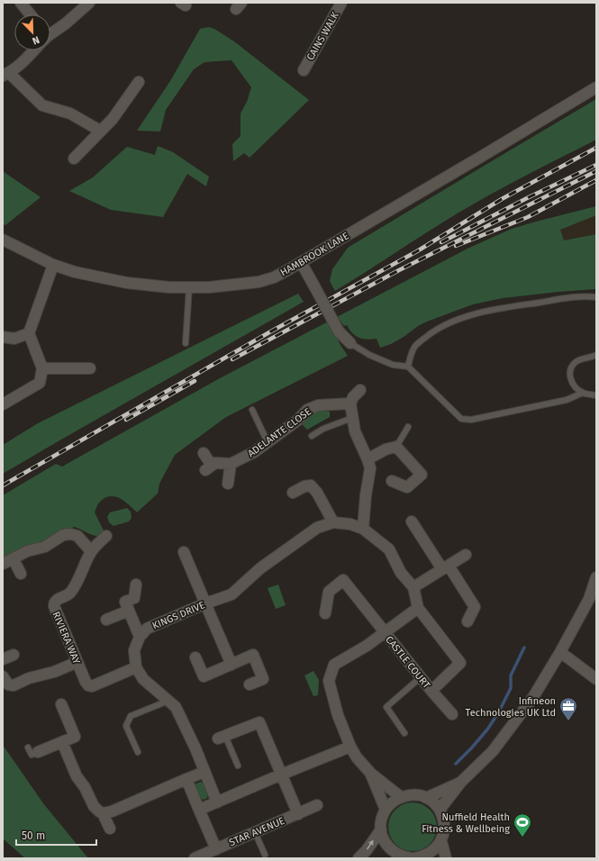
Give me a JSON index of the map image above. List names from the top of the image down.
{
  "streets": {
    "street": [
      "CAINS WALK",
      "HAMBROOK LANE",
      "ADELANTE CLOSE",
      "KINGS DRIVE",
      "RIVIERA WAY",
      "CASTLE COURT",
      "STAR AVENUE"
    ]
  },
  "places": {
    "office": ["Infineon Technologies UK Ltd"],
    "sports": ["Nuffield Health Fitness & Wellbeing"]
  },
  "scale_bar": "50 m",
  "north": "bottom right"
}
